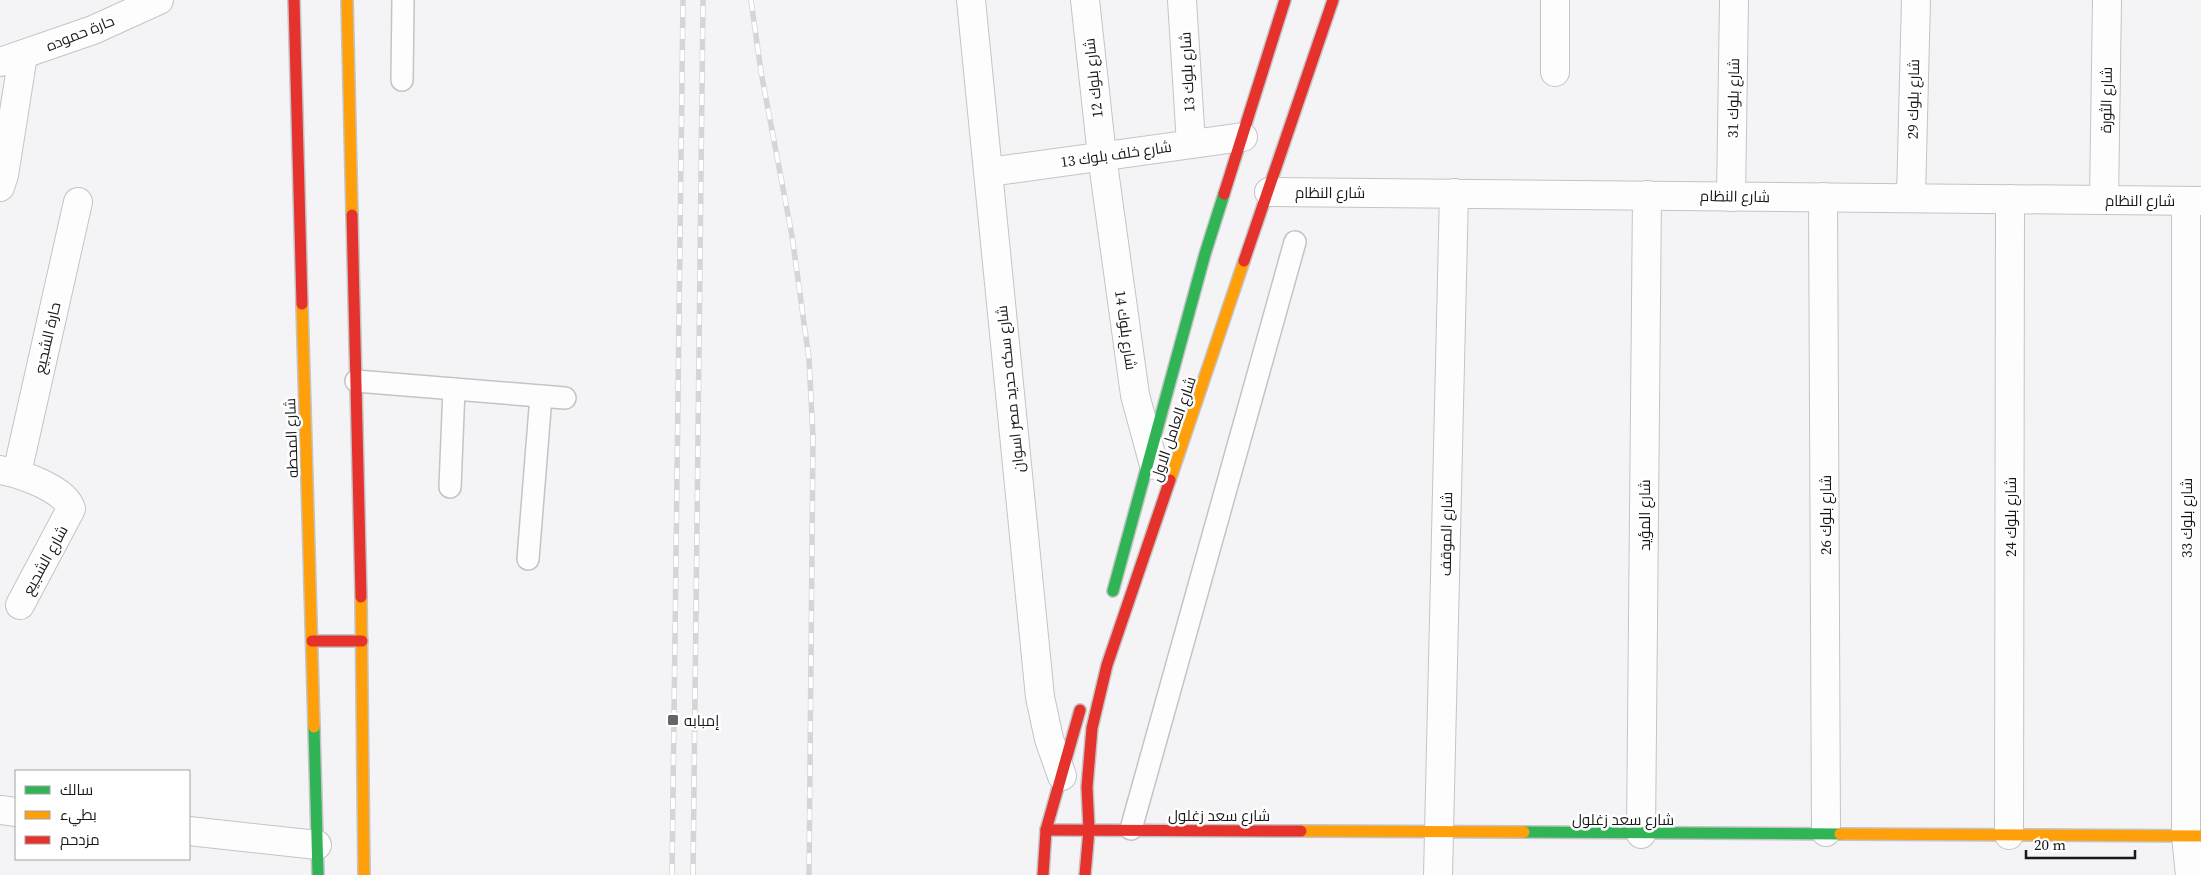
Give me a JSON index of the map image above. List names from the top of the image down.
{
  "streets": {
    "street": [
      "حارة حموده",
      "شارع بلوك 13",
      "شارع بلوك 12",
      "شارع بلوك 31",
      "شارع بلوك 29",
      "شارع الثورة",
      "شارع خلف بلوك 13",
      "شارع النظام",
      "شارع بلوك 14",
      "حارة الشجيع",
      "شارع سكه حديد مصر اسوان",
      "شارع العامل الاول",
      "شارع المحطه",
      "شارع المؤيد",
      "شارع بلوك 26",
      "شارع بلوك 24",
      "شارع بلوك 33",
      "شارع الموقف",
      "شارع الشجيع",
      "شارع سعد زغلول"
    ]
  },
  "crossings": [
    ["شارع بلوك 13", "شارع خلف بلوك 13"],
    ["شارع بلوك 12", "شارع خلف بلوك 13"],
    ["شارع بلوك 12", "شارع بلوك 14"],
    ["شارع بلوك 31", "شارع النظام"],
    ["شارع بلوك 29", "شارع النظام"],
    ["شارع الثورة", "شارع النظام"],
    ["شارع خلف بلوك 13", "شارع بلوك 14"],
    ["شارع خلف بلوك 13", "شارع سكه حديد مصر اسوان"],
    ["شارع خلف بلوك 13", "شارع العامل الاول"],
    ["شارع النظام", "شارع العامل الاول"],
    ["شارع النظام", "شارع المؤيد"],
    ["شارع النظام", "شارع بلوك 26"],
    ["شارع النظام", "شارع بلوك 24"],
    ["شارع النظام", "شارع بلوك 33"],
    ["شارع النظام", "شارع الموقف"],
    ["شارع بلوك 14", "شارع العامل الاول"],
    ["حارة الشجيع", "شارع الشجيع"],
    ["شارع العامل الاول", "شارع سعد زغلول"],
    ["شارع المؤيد", "شارع سعد زغلول"],
    ["شارع بلوك 26", "شارع سعد زغلول"],
    ["شارع بلوك 24", "شارع سعد زغلول"],
    ["شارع بلوك 33", "شارع سعد زغلول"],
    ["شارع الموقف", "شارع سعد زغلول"]
  ],
  "places": {
    "transit": ["إمبابه"]
  },
  "legend": ["سالك", "بطيء", "مزدحم"],
  "scale_bar": "20 m"
}
